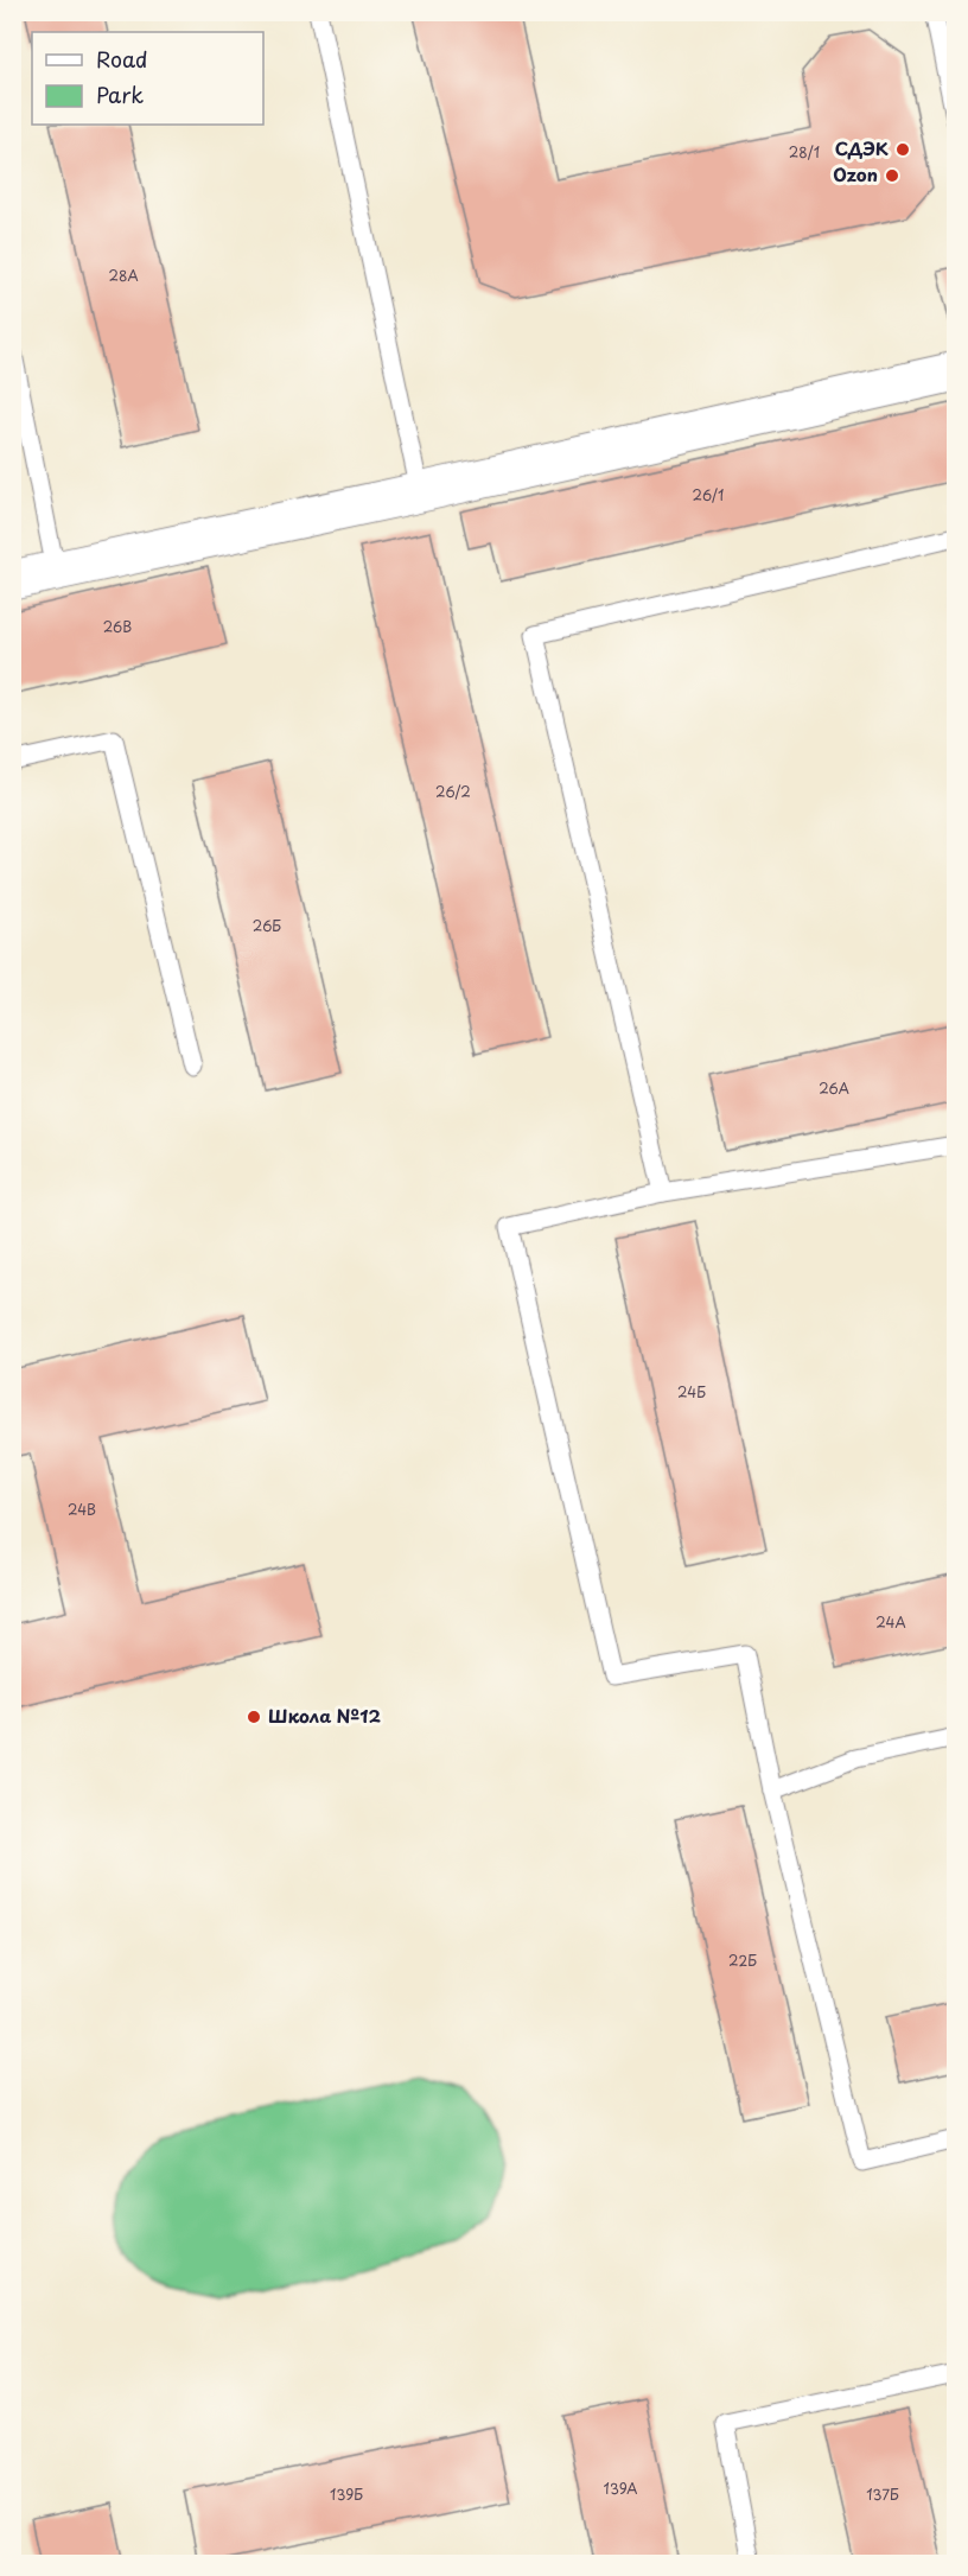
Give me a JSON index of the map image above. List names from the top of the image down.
{
  "places": ["СДЭК", "Ozon", "Школа №12"],
  "house_numbers": [
    "28/1",
    "28А",
    "26/1",
    "26В",
    "26/2",
    "26Б",
    "26А",
    "24Б",
    "24В",
    "24А",
    "22Б",
    "139А",
    "139Б",
    "137Б"
  ],
  "legend": ["Road", "Park"]
}
